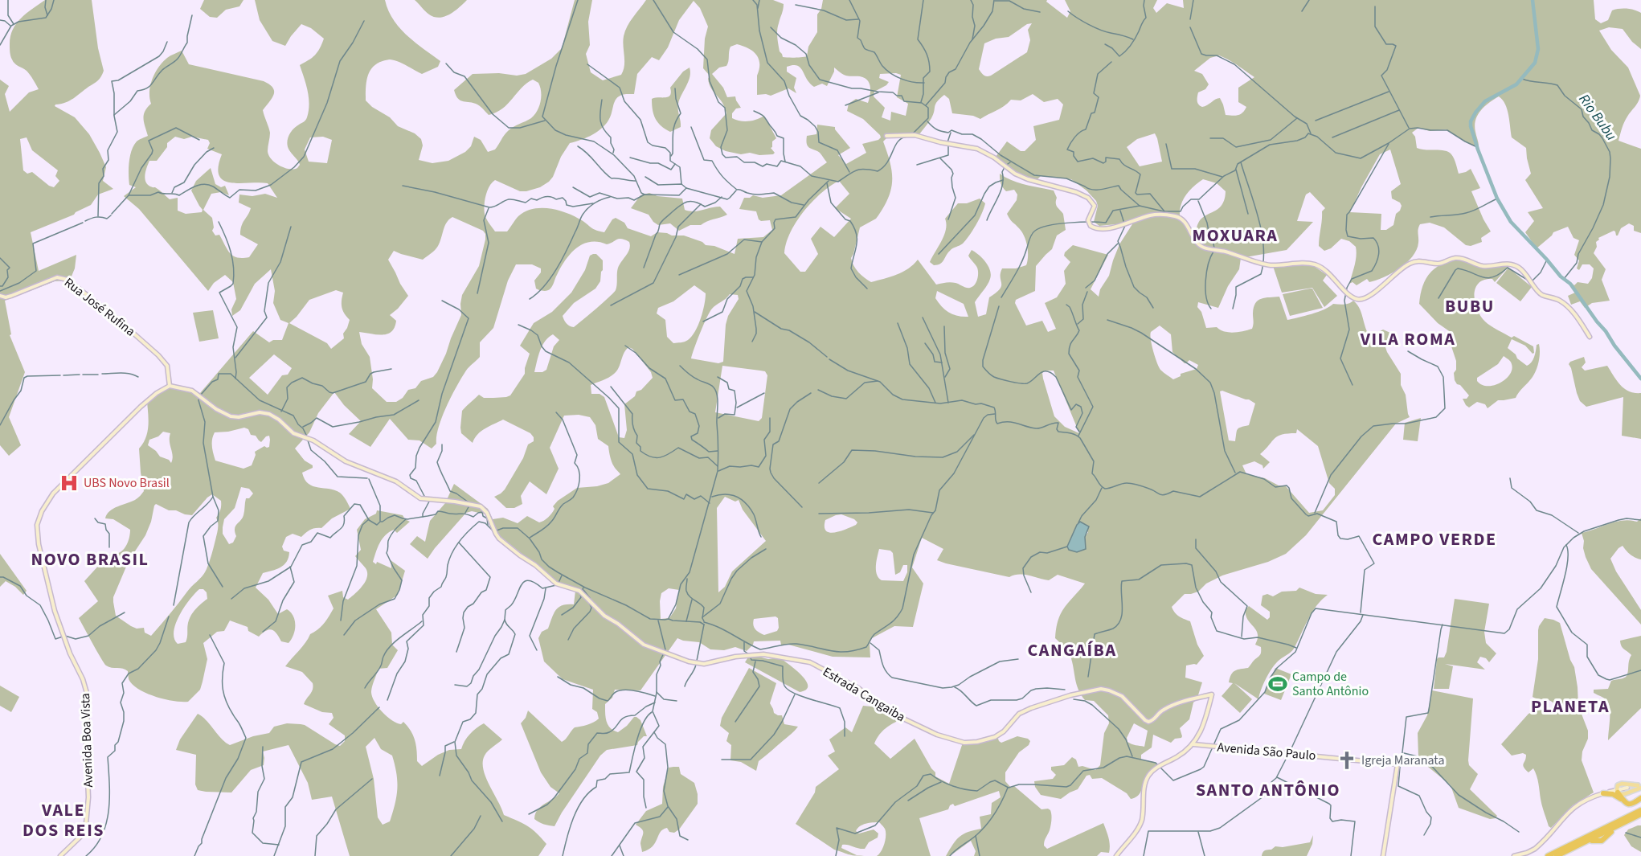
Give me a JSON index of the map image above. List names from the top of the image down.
{
  "streets": {
    "street": [
      "Rua José Rufina",
      "Estrada Cangaiba",
      "Avenida Boa Vista",
      "Avenida São Paulo"
    ]
  },
  "crossings": [
    ["Rua José Rufina", "Estrada Cangaiba"],
    ["Rua José Rufina", "Avenida Boa Vista"],
    ["Estrada Cangaiba", "Avenida Boa Vista"],
    ["Estrada Cangaiba", "Avenida São Paulo"]
  ],
  "districts": [
    "MOXUARA",
    "BUBU",
    "VILA ROMA",
    "CAMPO VERDE",
    "NOVO BRASIL",
    "CANGAÍBA",
    "PLANETA",
    "SANTO ANTÔNIO",
    "VALE DOS REIS"
  ],
  "water": ["Rio Bubu"],
  "places": {
    "hospital": ["UBS Novo Brasil"],
    "sports": ["Campo de Santo Antônio"],
    "church": ["Igreja Maranata"]
  }
}
